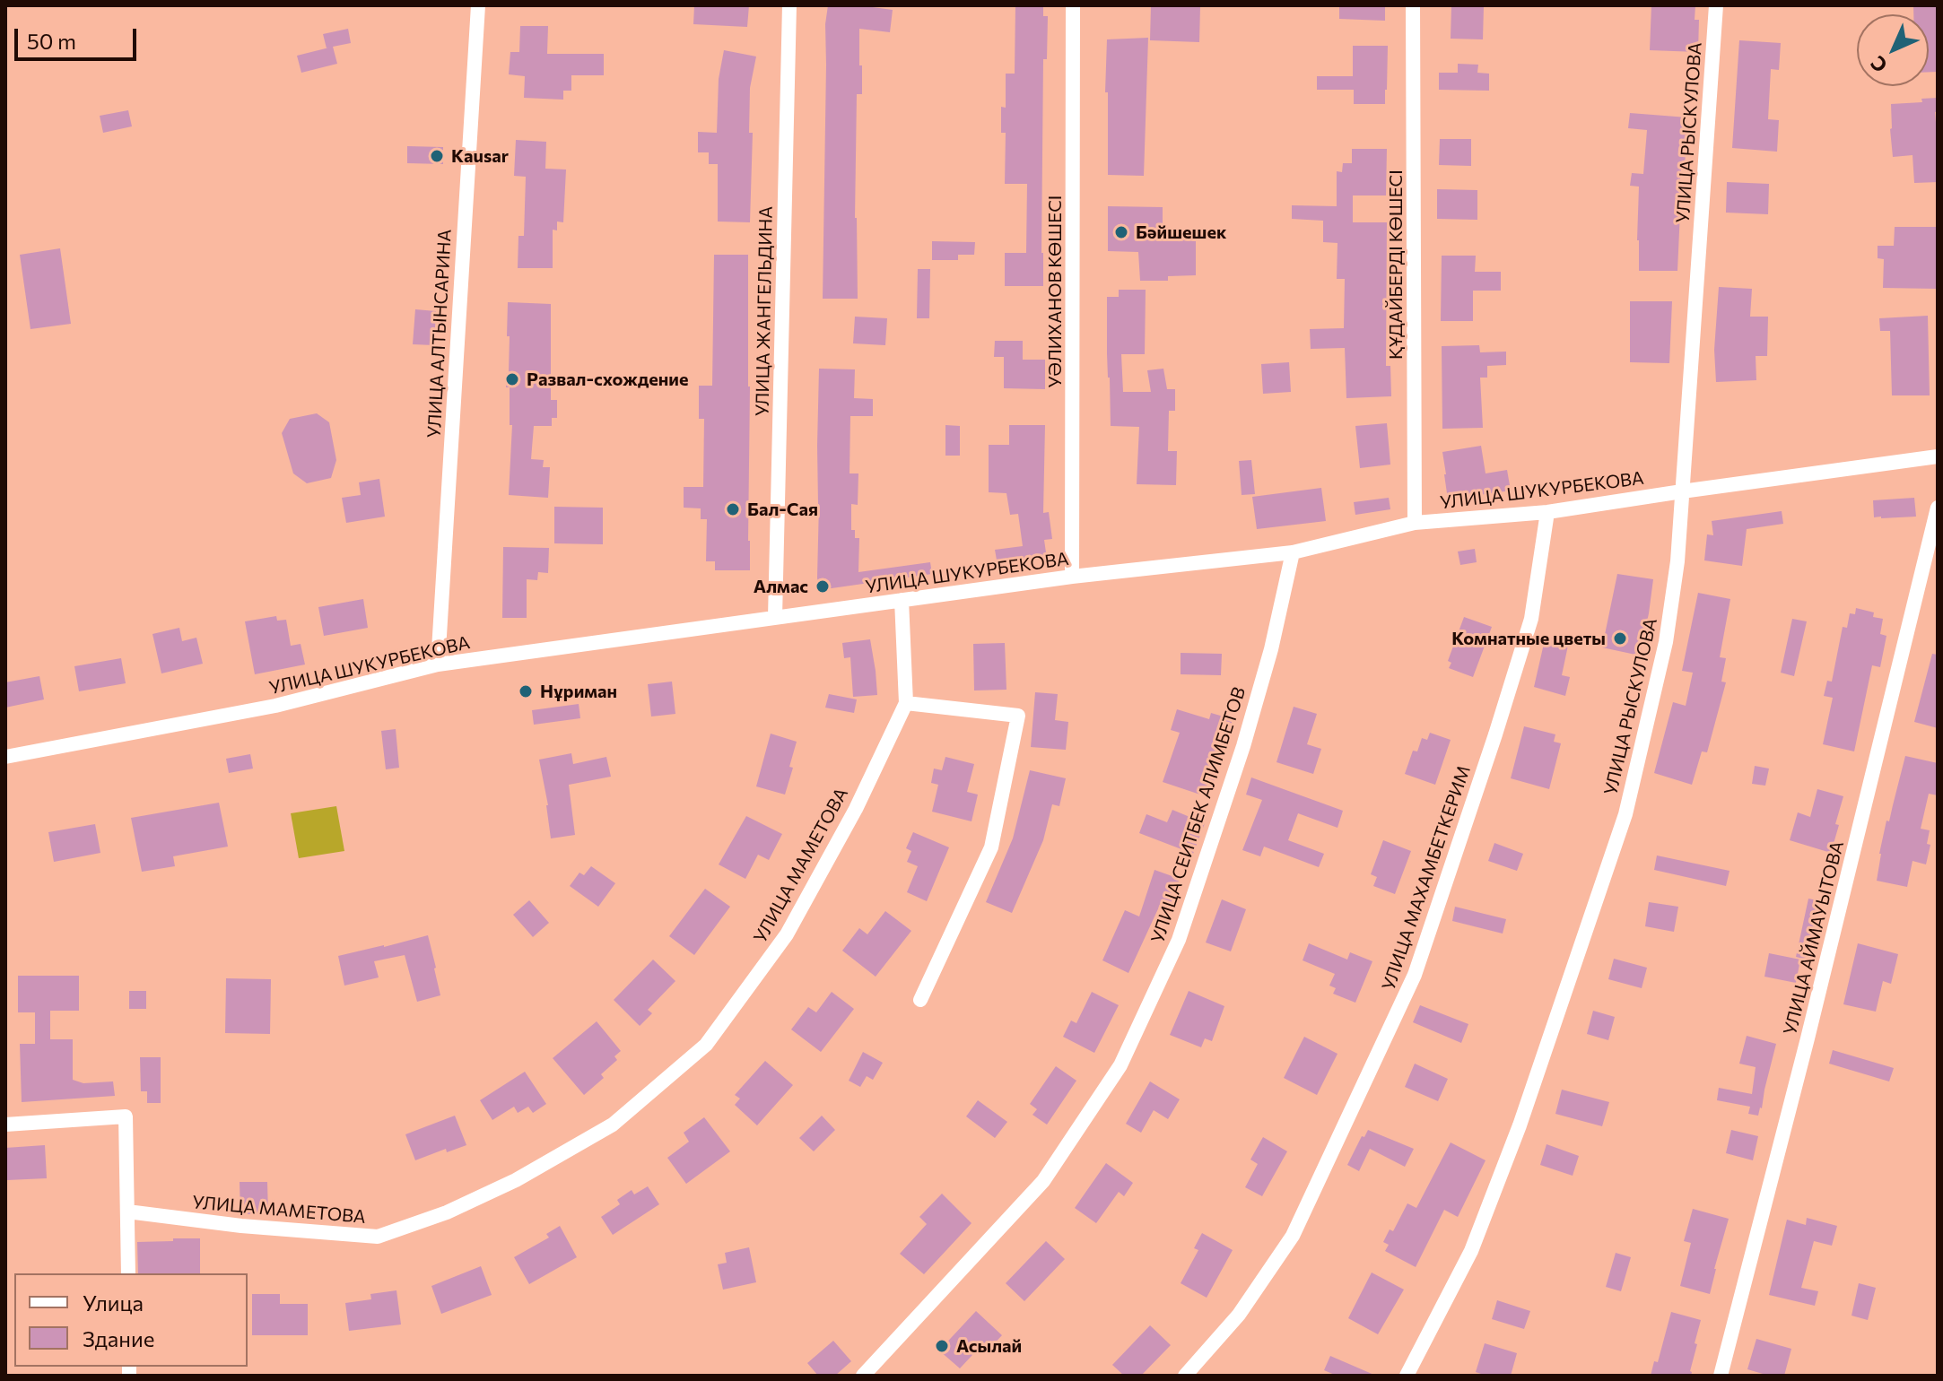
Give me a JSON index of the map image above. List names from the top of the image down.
{
  "streets": {
    "street": [
      "УЛИЦА РЫСКУЛОВА",
      "ҚҰДАЙБЕРДІ КӨШЕСІ",
      "УӘЛИХАНОВ КӨШЕСІ",
      "УЛИЦА ЖАНГЕЛЬДИНА",
      "УЛИЦА АЛТЫНСАРИНА",
      "УЛИЦА ШУКУРБЕКОВА",
      "УЛИЦА СЕИТБЕК АЛИМБЕТОВ",
      "УЛИЦА МАМЕТОВА",
      "УЛИЦА МАХАМБЕТКЕРИМ",
      "УЛИЦА АЙМАУЫТОВА"
    ]
  },
  "crossings": [
    ["УЛИЦА РЫСКУЛОВА", "УЛИЦА ШУКУРБЕКОВА"],
    ["ҚҰДАЙБЕРДІ КӨШЕСІ", "УЛИЦА ШУКУРБЕКОВА"],
    ["УӘЛИХАНОВ КӨШЕСІ", "УЛИЦА ШУКУРБЕКОВА"],
    ["УЛИЦА ЖАНГЕЛЬДИНА", "УЛИЦА ШУКУРБЕКОВА"],
    ["УЛИЦА АЛТЫНСАРИНА", "УЛИЦА ШУКУРБЕКОВА"],
    ["УЛИЦА ШУКУРБЕКОВА", "УЛИЦА СЕИТБЕК АЛИМБЕТОВ"],
    ["УЛИЦА ШУКУРБЕКОВА", "УЛИЦА МАМЕТОВА"],
    ["УЛИЦА ШУКУРБЕКОВА", "УЛИЦА МАХАМБЕТКЕРИМ"]
  ],
  "places": [
    "Kausar",
    "Бәйшешек",
    "Развал-схождение",
    "Бал-Сая",
    "Алмас",
    "Комнатные цветы",
    "Нұриман",
    "Асылай"
  ],
  "legend": ["Улица", "Здание"],
  "scale_bar": "50 m",
  "north": "bottom left"
}
